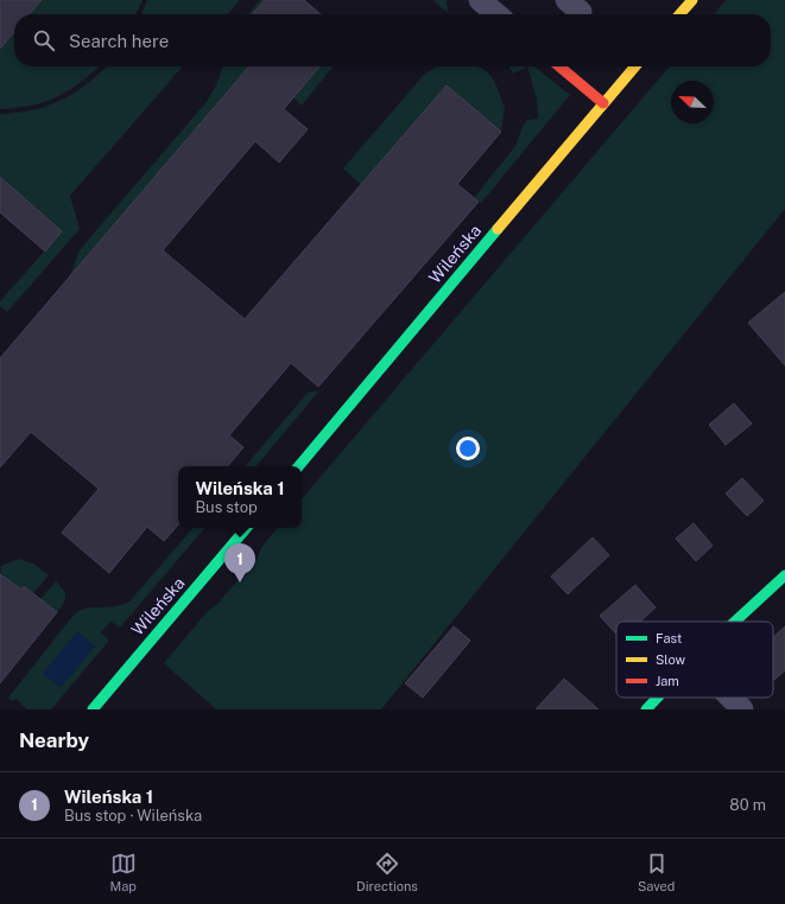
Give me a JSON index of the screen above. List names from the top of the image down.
{
  "streets": {
    "street": ["Wileńska"]
  },
  "legend": ["Fast", "Slow", "Jam"],
  "north": "top left",
  "page": {
    "search": "Search here",
    "popup": ["Wileńska 1", "Bus stop"],
    "pins": "1",
    "heading": "Nearby",
    "list": [
      {
        "mark": "1",
        "name": "Wileńska 1",
        "note": "Bus stop · Wileńska",
        "value": "80 m"
      }
    ],
    "nav": ["Map", "Directions", "Saved"]
  }
}
